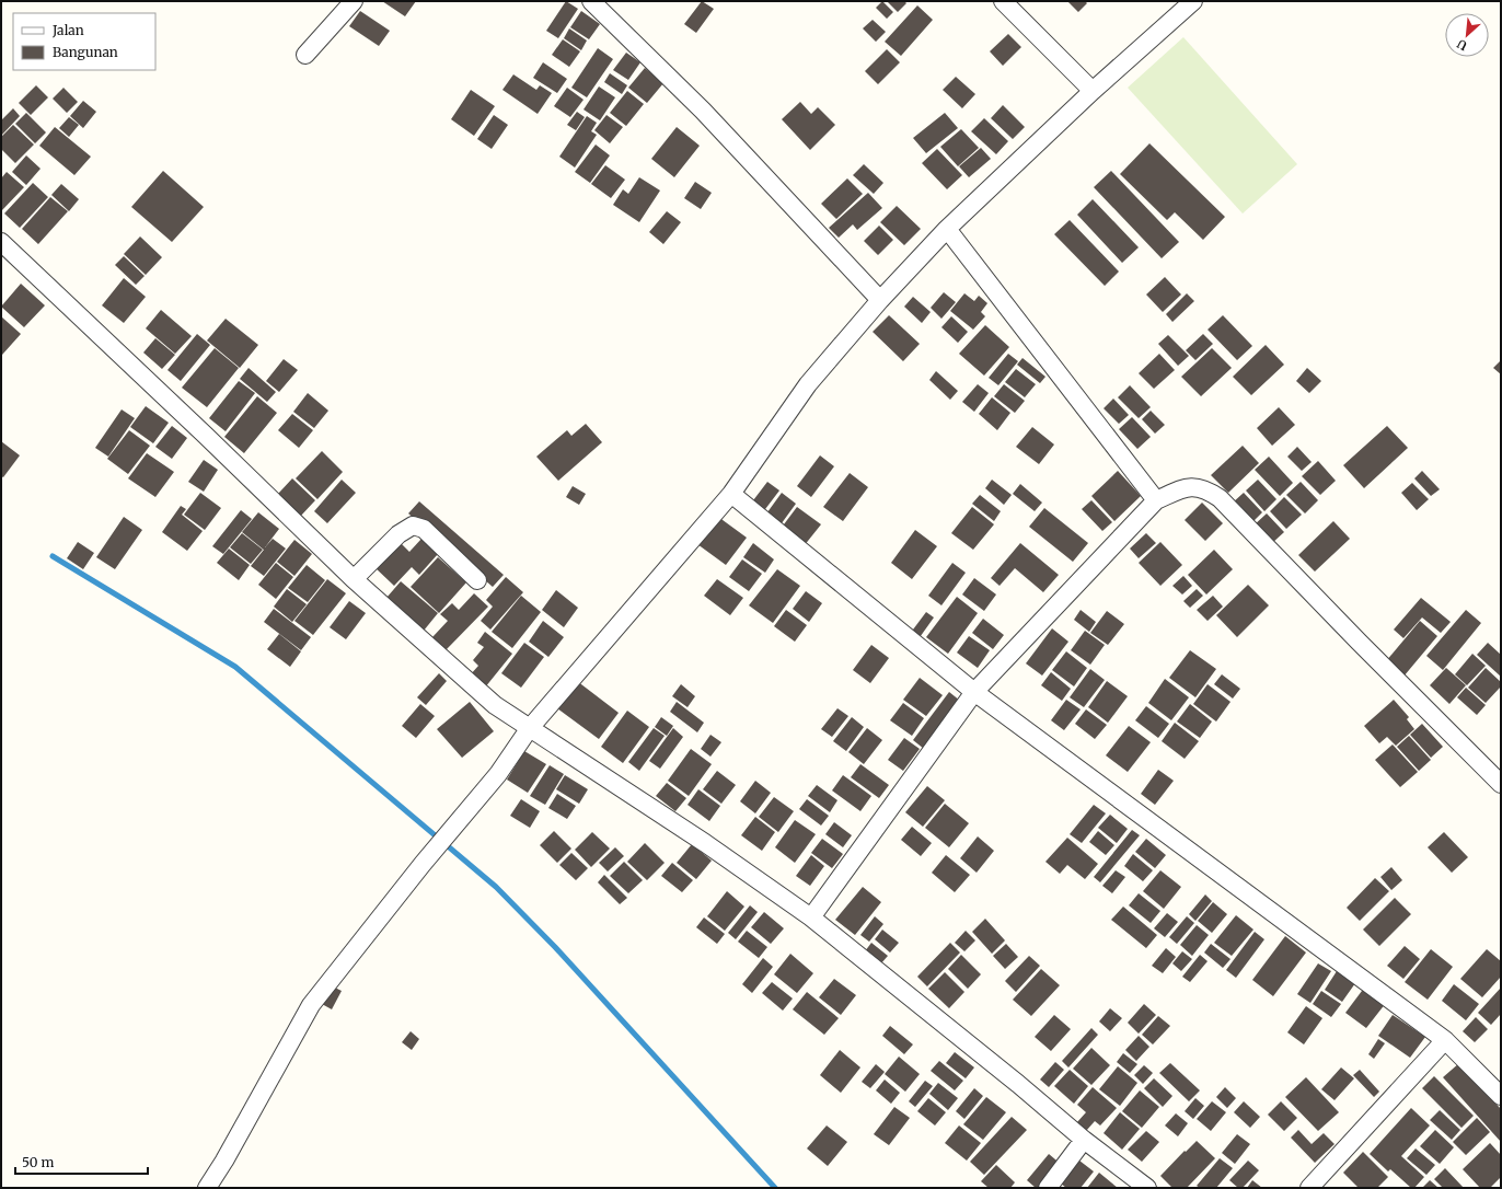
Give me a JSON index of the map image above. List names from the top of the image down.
{
  "legend": ["Jalan", "Bangunan"],
  "scale_bar": "50 m",
  "north": "bottom left"
}
